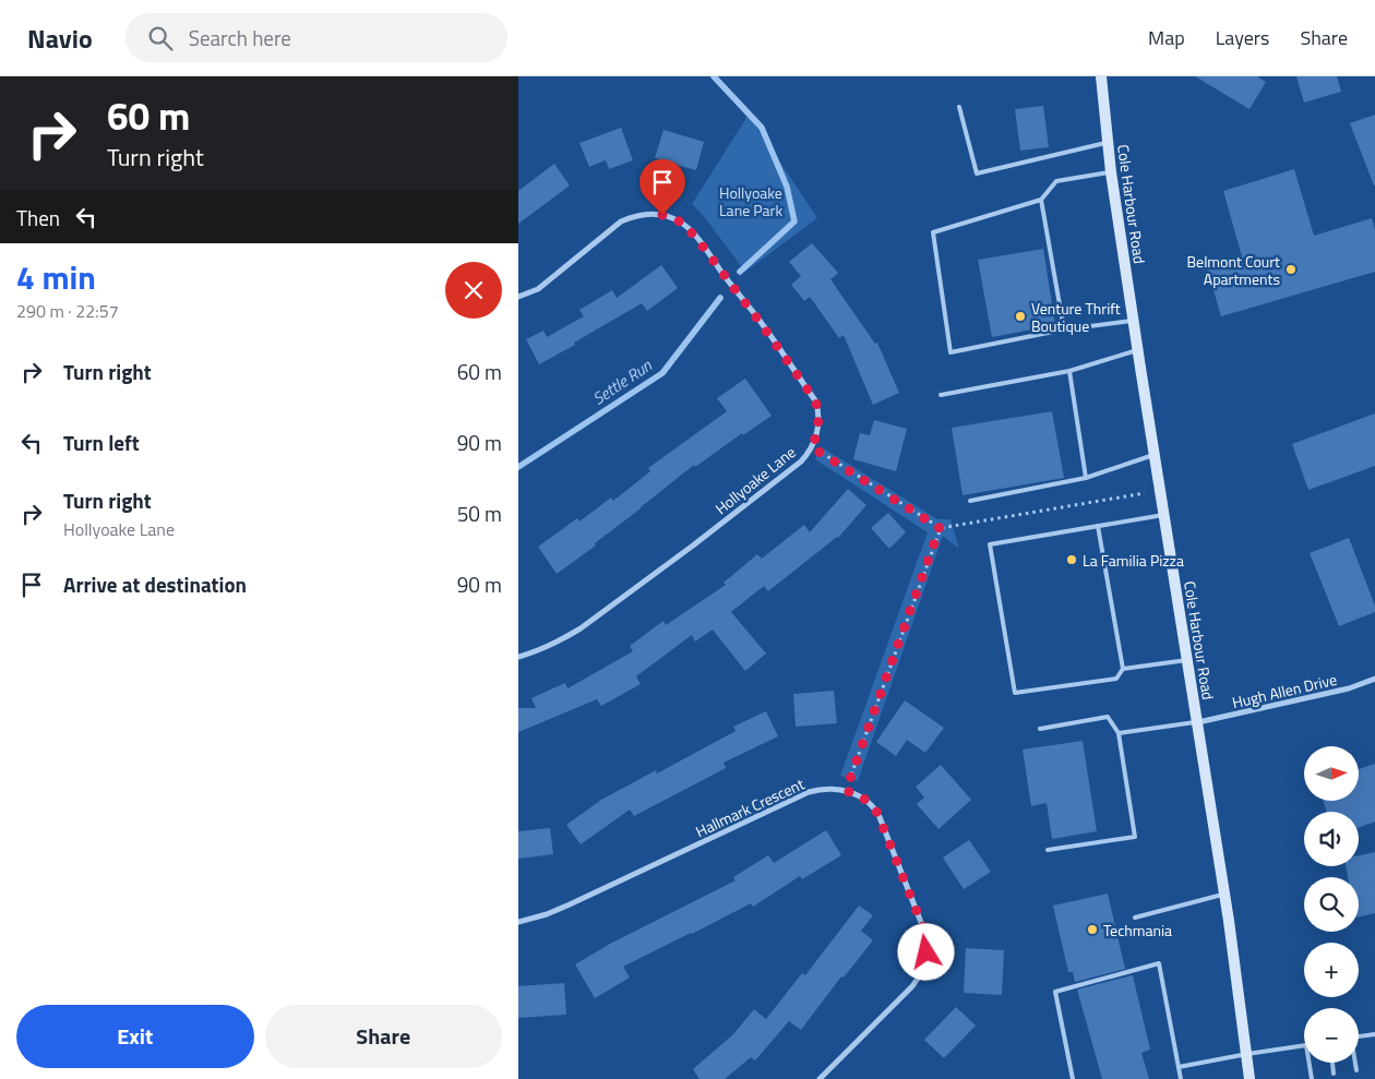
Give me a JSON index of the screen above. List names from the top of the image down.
{
  "streets": {
    "main road": ["Cole Harbour Road"],
    "street": ["Hollyoake Lane", "Hugh Allen Drive", "Hallmark Crescent"]
  },
  "crossings": [
    ["Cole Harbour Road", "Hugh Allen Drive"]
  ],
  "water": ["Settle Run"],
  "parks": ["Hollyoake Lane Park"],
  "places": [
    "Belmont Court Apartments",
    "Venture Thrift Boutique",
    "La Familia Pizza",
    "Techmania"
  ],
  "north": "right",
  "page": {
    "header": "Navio",
    "search": "Search here",
    "nav": ["Map", "Layers", "Share"],
    "turn": ["60 m", "Turn right"],
    "then": "Then",
    "heading": ["4 min", "290 m · 22:57"],
    "list": [
      {
        "name": "Turn right",
        "value": "60 m"
      },
      {
        "name": "Turn left",
        "value": "90 m"
      },
      {
        "name": "Turn right",
        "note": "Hollyoake Lane",
        "value": "50 m"
      },
      {
        "name": "Arrive at destination",
        "value": "90 m"
      }
    ],
    "map_buttons": ["+", "−"],
    "buttons": ["Exit", "Share"]
  }
}
